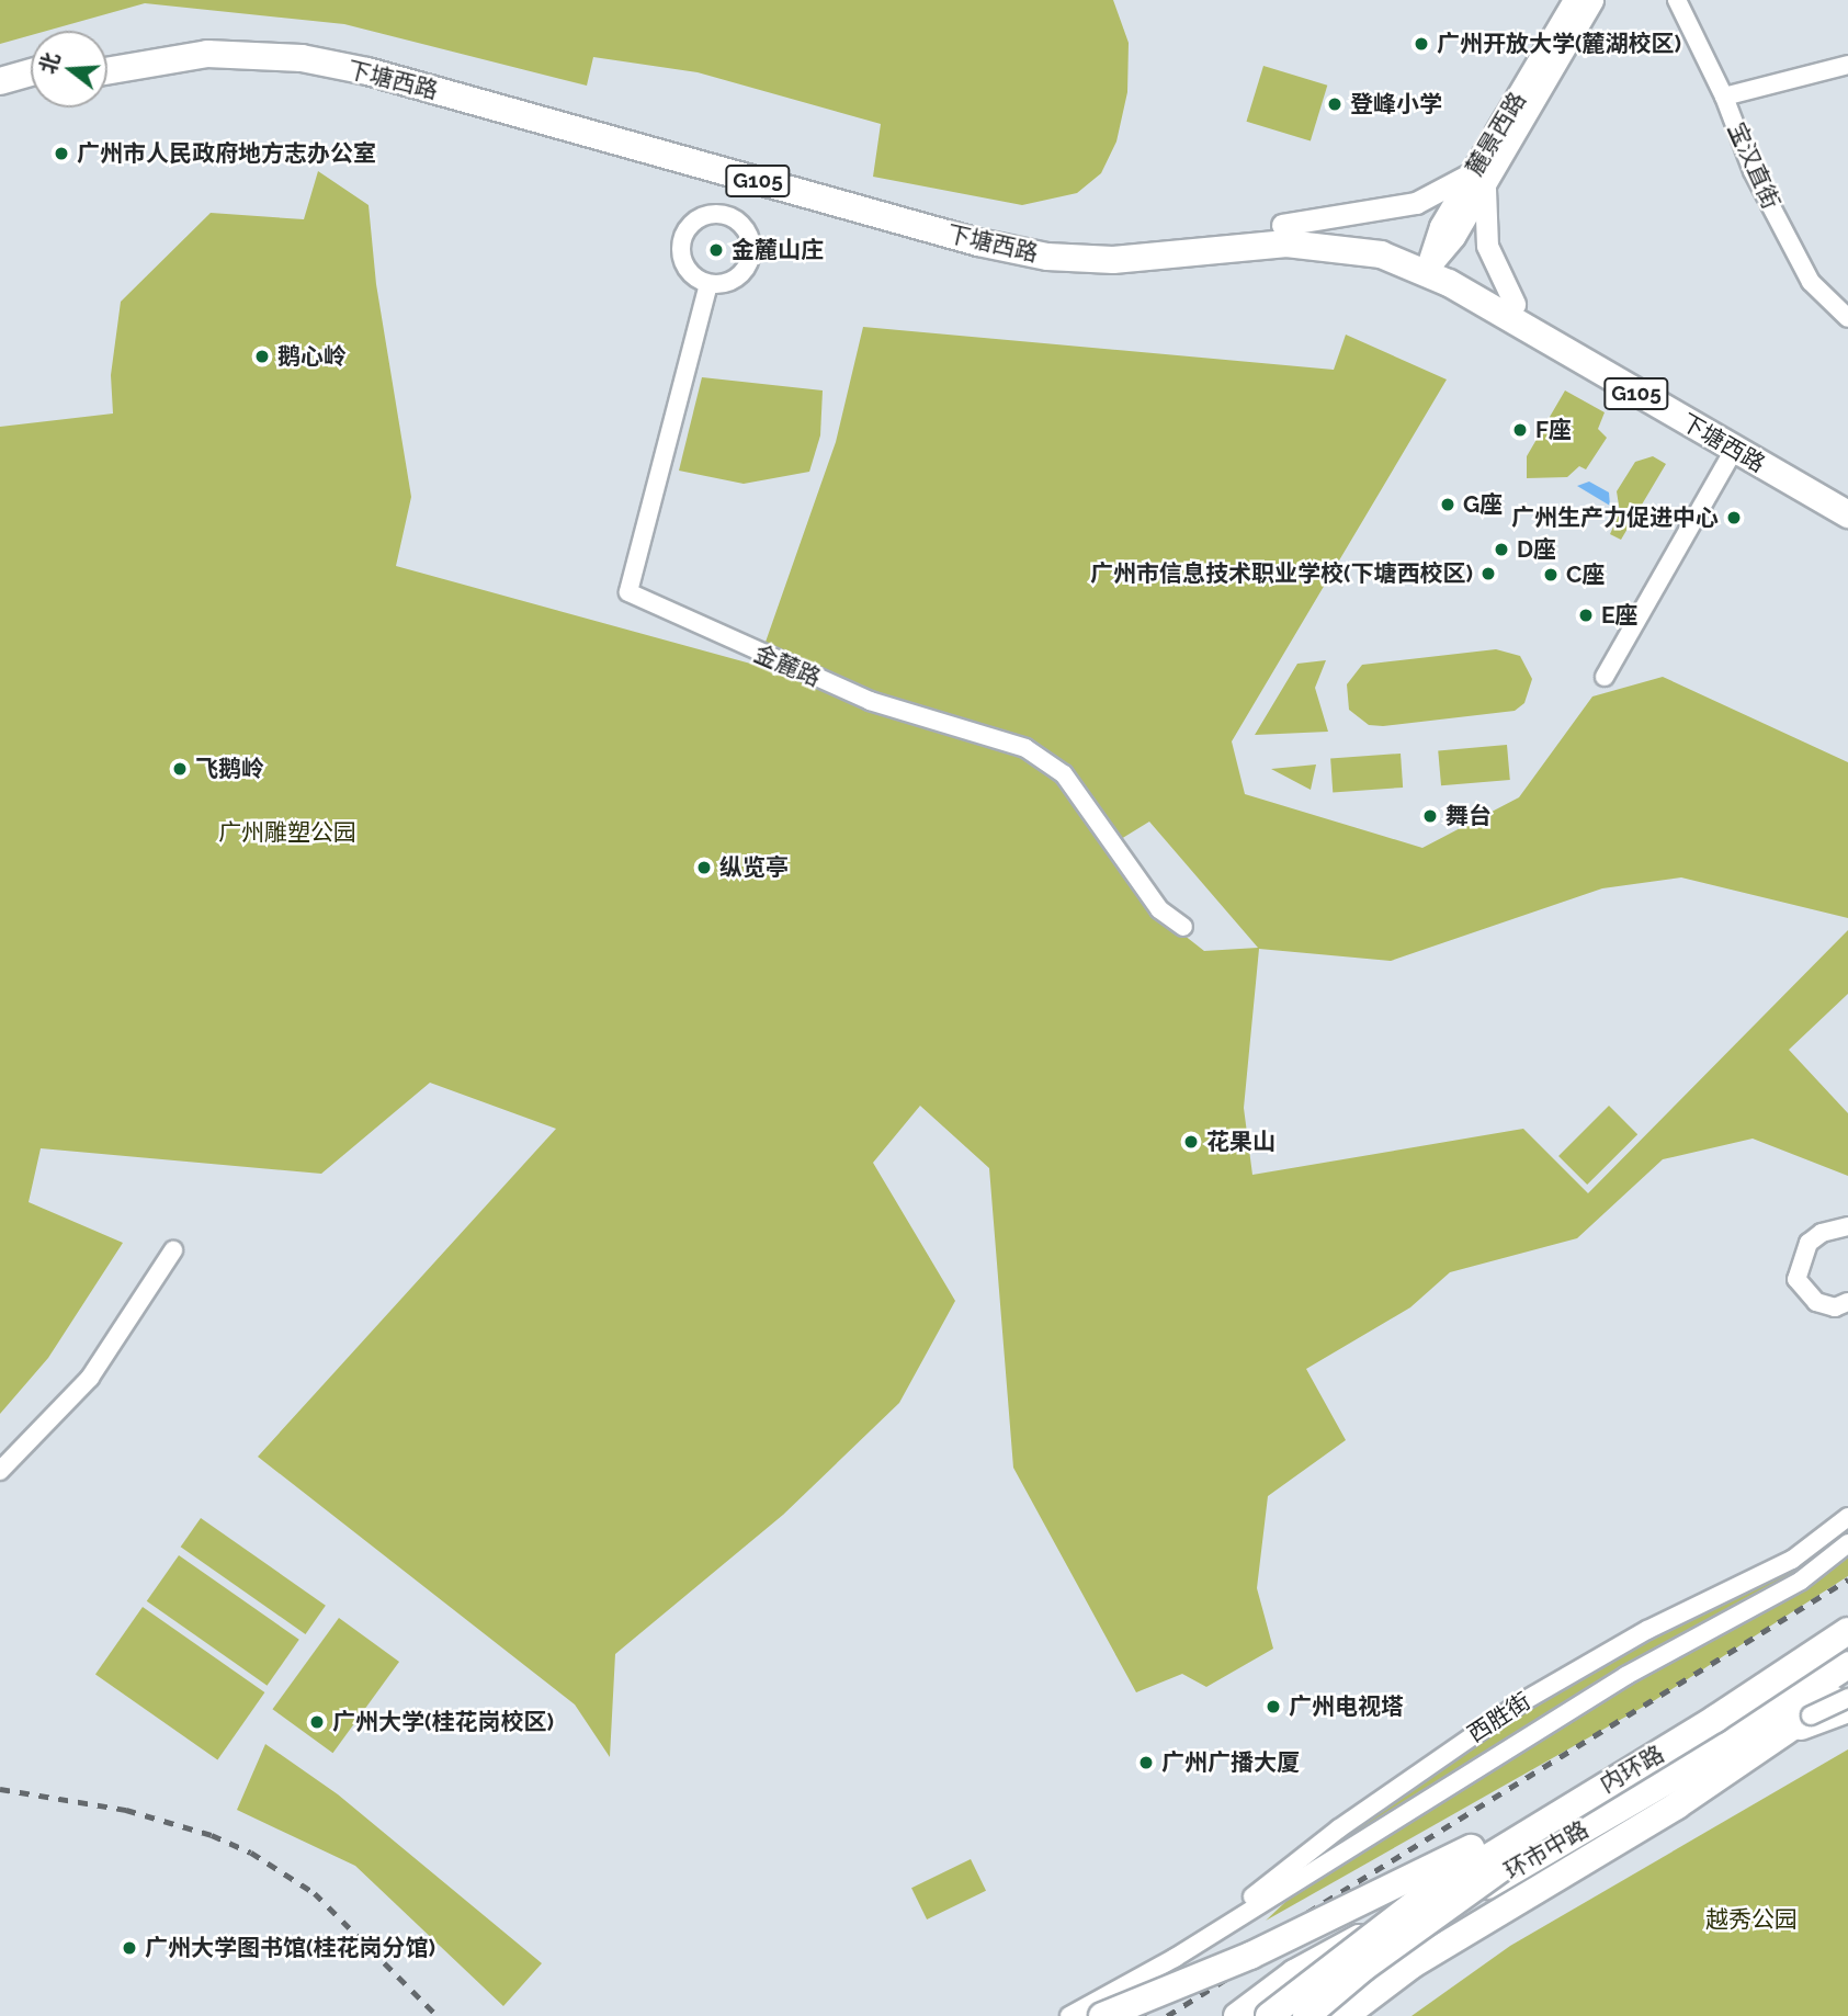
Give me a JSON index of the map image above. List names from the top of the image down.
{
  "streets": {
    "main road": [
      "下塘西路",
      "G105",
      "内环路",
      "环市中路"
    ],
    "street": [
      "麓景西路",
      "宝汉直街",
      "金麓路",
      "西胜街"
    ]
  },
  "parks": ["广州雕塑公园", "越秀公园"],
  "places": [
    "广州开放大学(麓湖校区)",
    "登峰小学",
    "广州市人民政府地方志办公室",
    "金麓山庄",
    "鹅心岭",
    "F座",
    "G座",
    "广州生产力促进中心",
    "D座",
    "广州市信息技术职业学校(下塘西校区)",
    "C座",
    "E座",
    "飞鹅岭",
    "舞台",
    "纵览亭",
    "花果山",
    "广州电视塔",
    "广州大学(桂花岗校区)",
    "广州广播大厦",
    "广州大学图书馆(桂花岗分馆)"
  ],
  "north": "left"
}
